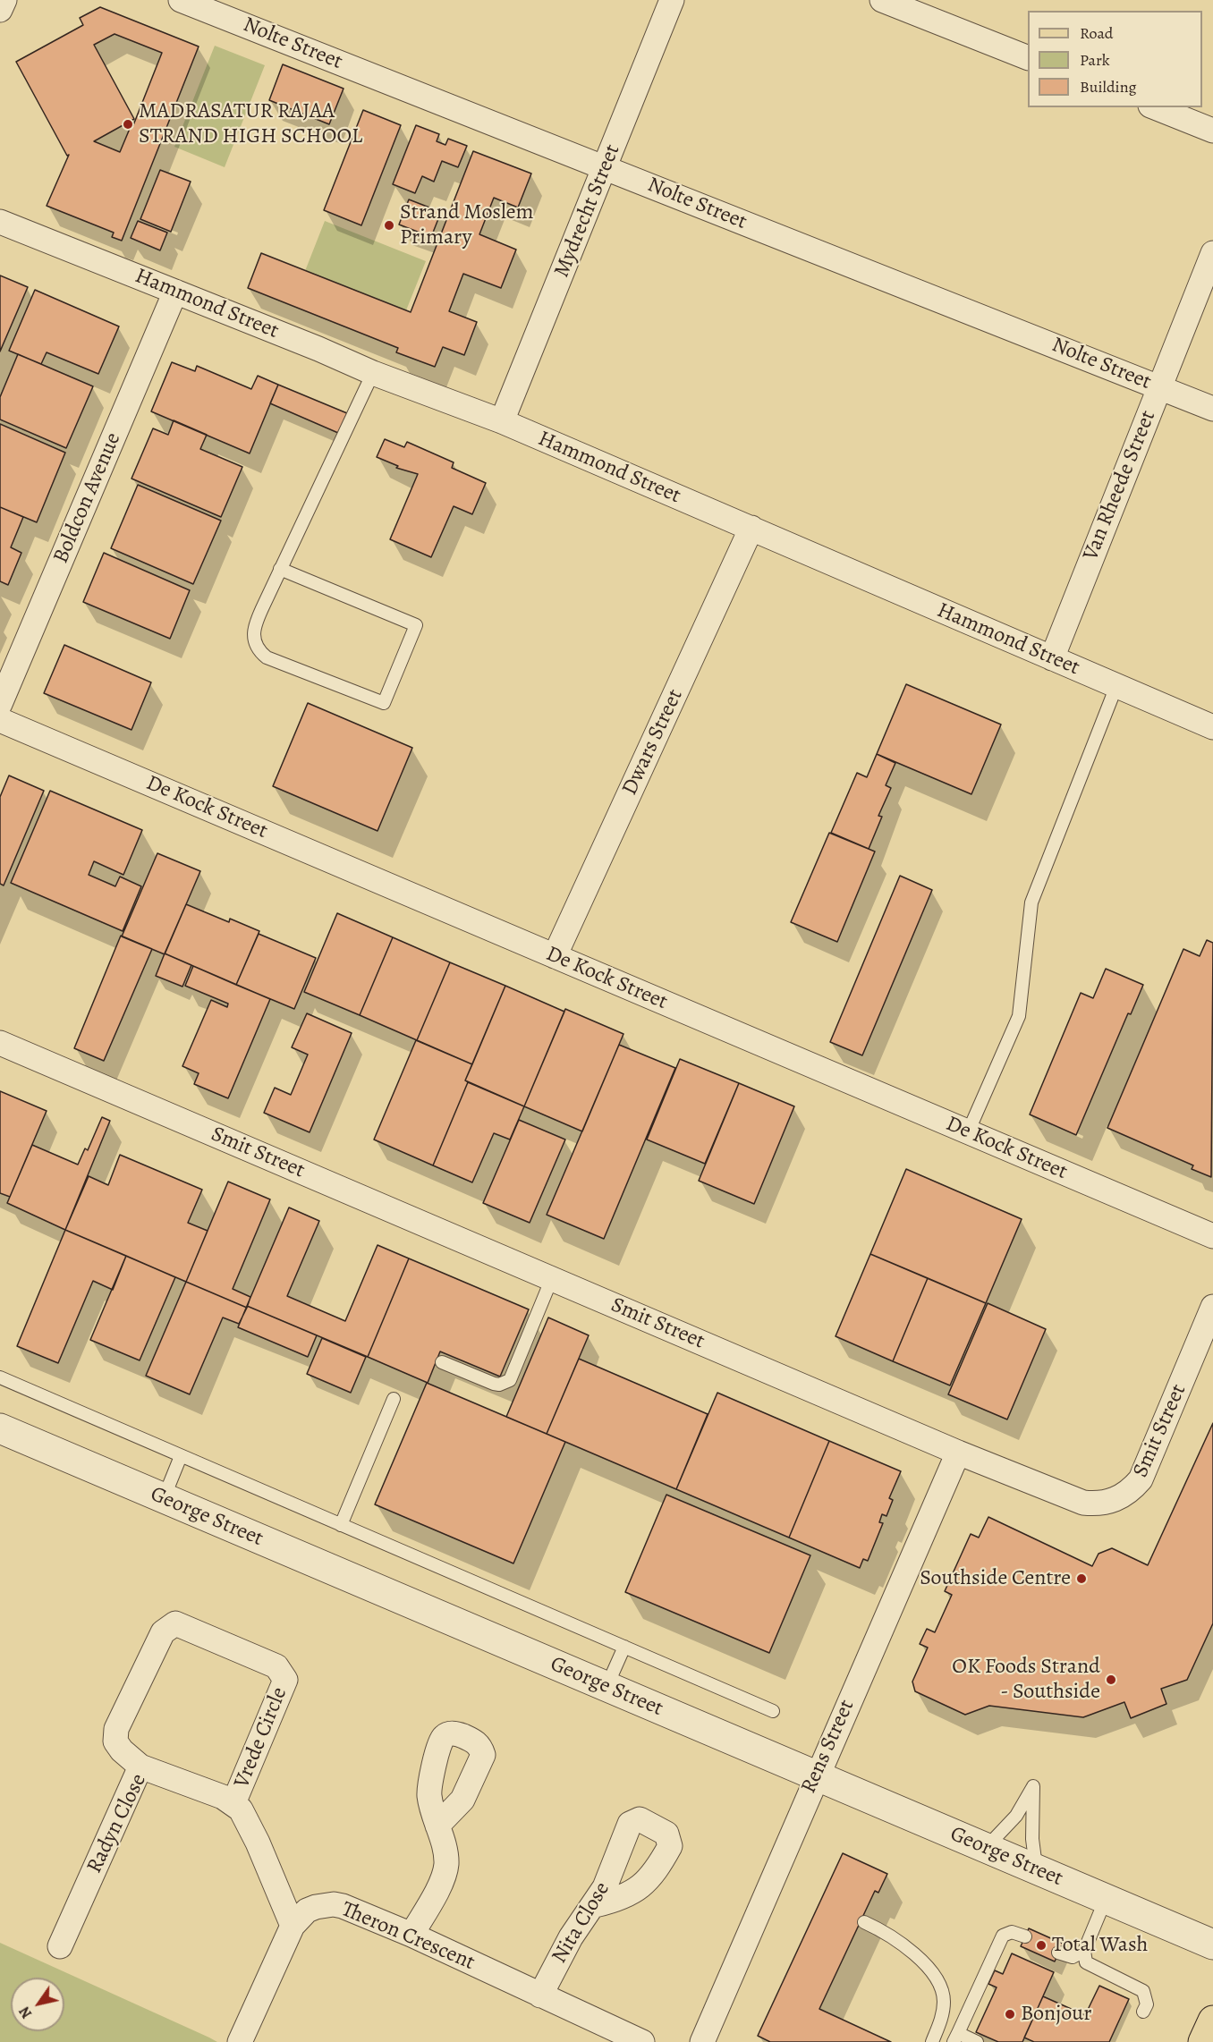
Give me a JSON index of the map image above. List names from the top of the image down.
{
  "streets": {
    "street": [
      "Nolte Street",
      "Mydrecht Street",
      "Hammond Street",
      "Van Rheede Street",
      "Boldcon Avenue",
      "Dwars Street",
      "De Kock Street",
      "Smit Street",
      "George Street",
      "Vrede Circle",
      "Rens Street",
      "Radyn Close",
      "Nita Close",
      "Theron Crescent"
    ]
  },
  "crossings": [
    ["Nolte Street", "Mydrecht Street"],
    ["Nolte Street", "Van Rheede Street"],
    ["Mydrecht Street", "Hammond Street"],
    ["Hammond Street", "Van Rheede Street"],
    ["Hammond Street", "Boldcon Avenue"],
    ["Hammond Street", "Dwars Street"],
    ["Boldcon Avenue", "De Kock Street"],
    ["Dwars Street", "De Kock Street"],
    ["Smit Street", "Rens Street"],
    ["George Street", "Rens Street"],
    ["Vrede Circle", "Radyn Close"],
    ["Nita Close", "Theron Crescent"]
  ],
  "places": [
    "MADRASATUR RAJAA STRAND HIGH SCHOOL",
    "Strand Moslem Primary",
    "Southside Centre",
    "OK Foods Strand - Southside",
    "Total Wash",
    "Bonjour"
  ],
  "legend": ["Road", "Park", "Building"],
  "north": "bottom left"
}
